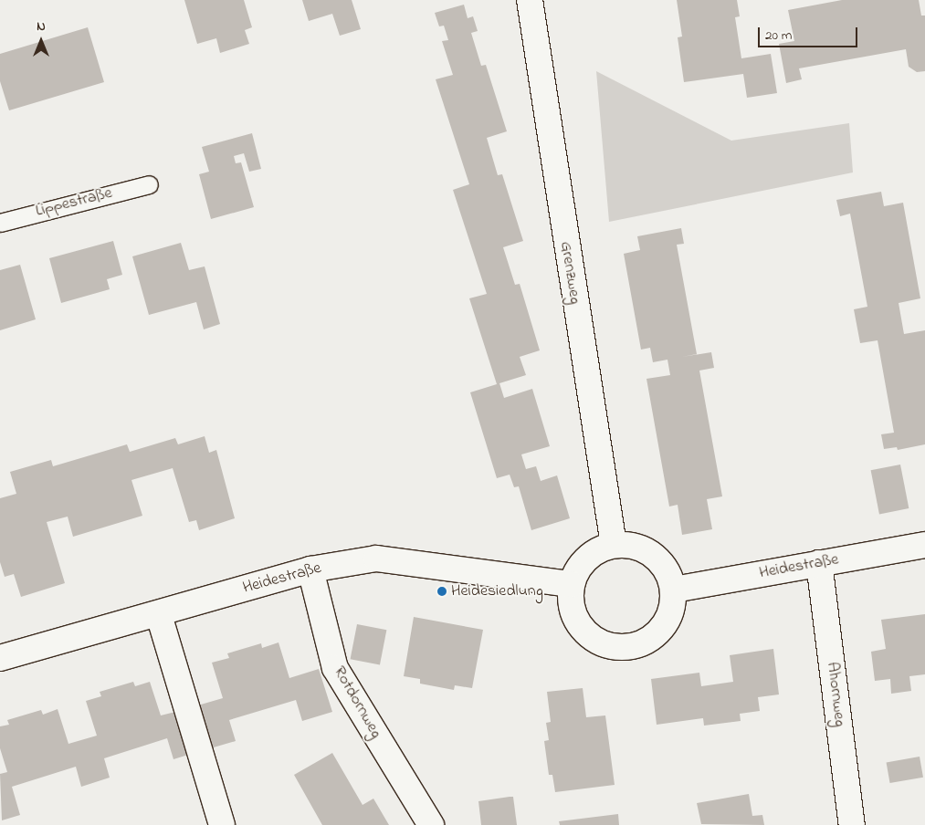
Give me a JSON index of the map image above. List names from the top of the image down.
{
  "streets": {
    "street": [
      "Grenzweg",
      "Heidestraße",
      "Ahornweg",
      "Rotdornweg"
    ],
    "lane": ["Lippestraße"]
  },
  "crossings": [
    ["Grenzweg", "Heidestraße"],
    ["Heidestraße", "Ahornweg"],
    ["Heidestraße", "Rotdornweg"]
  ],
  "places": ["Heidesiedlung"],
  "scale_bar": "20 m",
  "north": "top"
}
